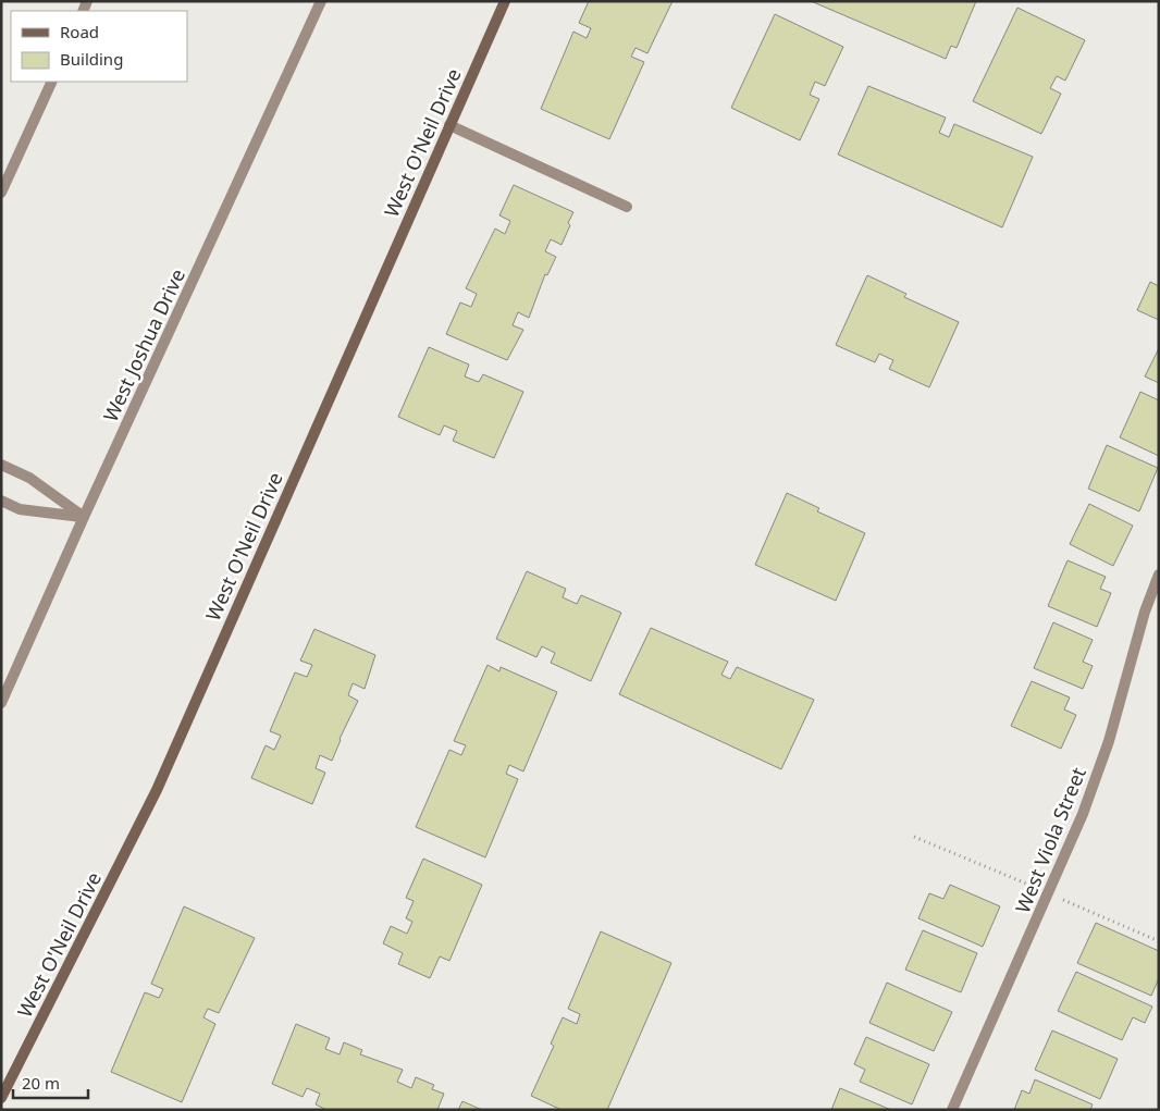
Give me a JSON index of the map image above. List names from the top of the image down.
{
  "streets": {
    "street": ["West O'Neil Drive", "West Joshua Drive", "West Viola Street"]
  },
  "legend": ["Road", "Building"],
  "scale_bar": "20 m"
}
